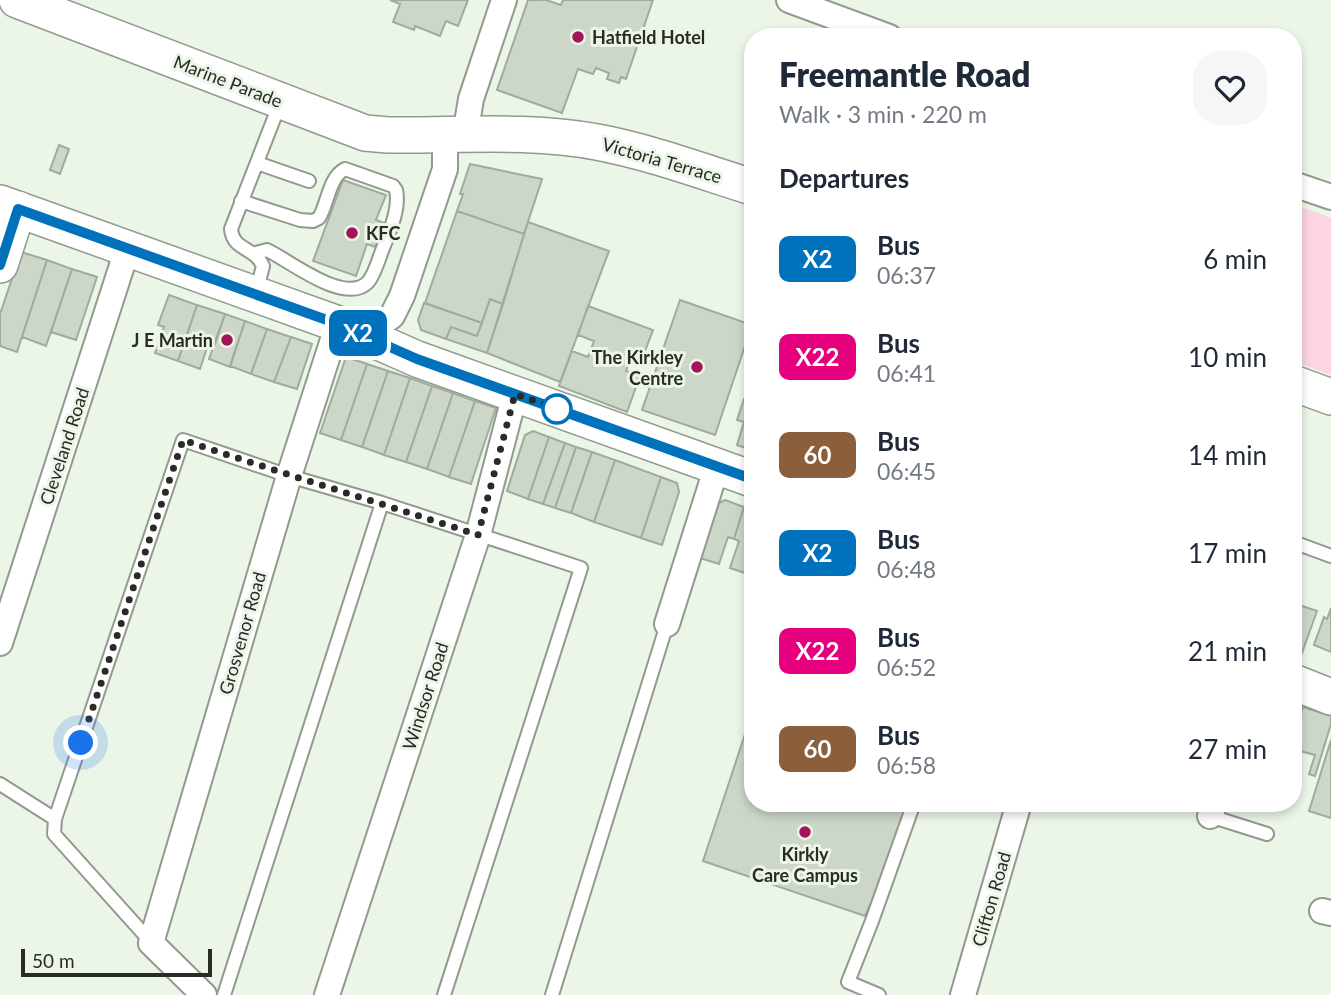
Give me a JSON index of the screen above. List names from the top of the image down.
{
  "streets": {
    "main road": ["Marine Parade", "Victoria Terrace"],
    "street": [
      "Cleveland Road",
      "Grosvenor Road",
      "Windsor Road",
      "Clifton Road"
    ]
  },
  "crossings": [
    ["Marine Parade", "Victoria Terrace"]
  ],
  "places": [
    "Hatfield Hotel",
    "KFC",
    "J E Martin",
    "The Kirkley Centre",
    "Kirkly Care Campus"
  ],
  "lines": ["bus line X2"],
  "scale_bar": "50 m",
  "page": {
    "on_map": "X2",
    "heading": [
      ["Freemantle Road", "Walk · 3 min · 220 m"],
      "Departures"
    ],
    "list": [
      {
        "mark": "X2",
        "name": "Bus",
        "note": "06:37",
        "value": "6 min"
      },
      {
        "mark": "X22",
        "name": "Bus",
        "note": "06:41",
        "value": "10 min"
      },
      {
        "mark": "60",
        "name": "Bus",
        "note": "06:45",
        "value": "14 min"
      },
      {
        "mark": "X2",
        "name": "Bus",
        "note": "06:48",
        "value": "17 min"
      },
      {
        "mark": "X22",
        "name": "Bus",
        "note": "06:52",
        "value": "21 min"
      },
      {
        "mark": "60",
        "name": "Bus",
        "note": "06:58",
        "value": "27 min"
      }
    ],
    "scale": "50 m"
  }
}
